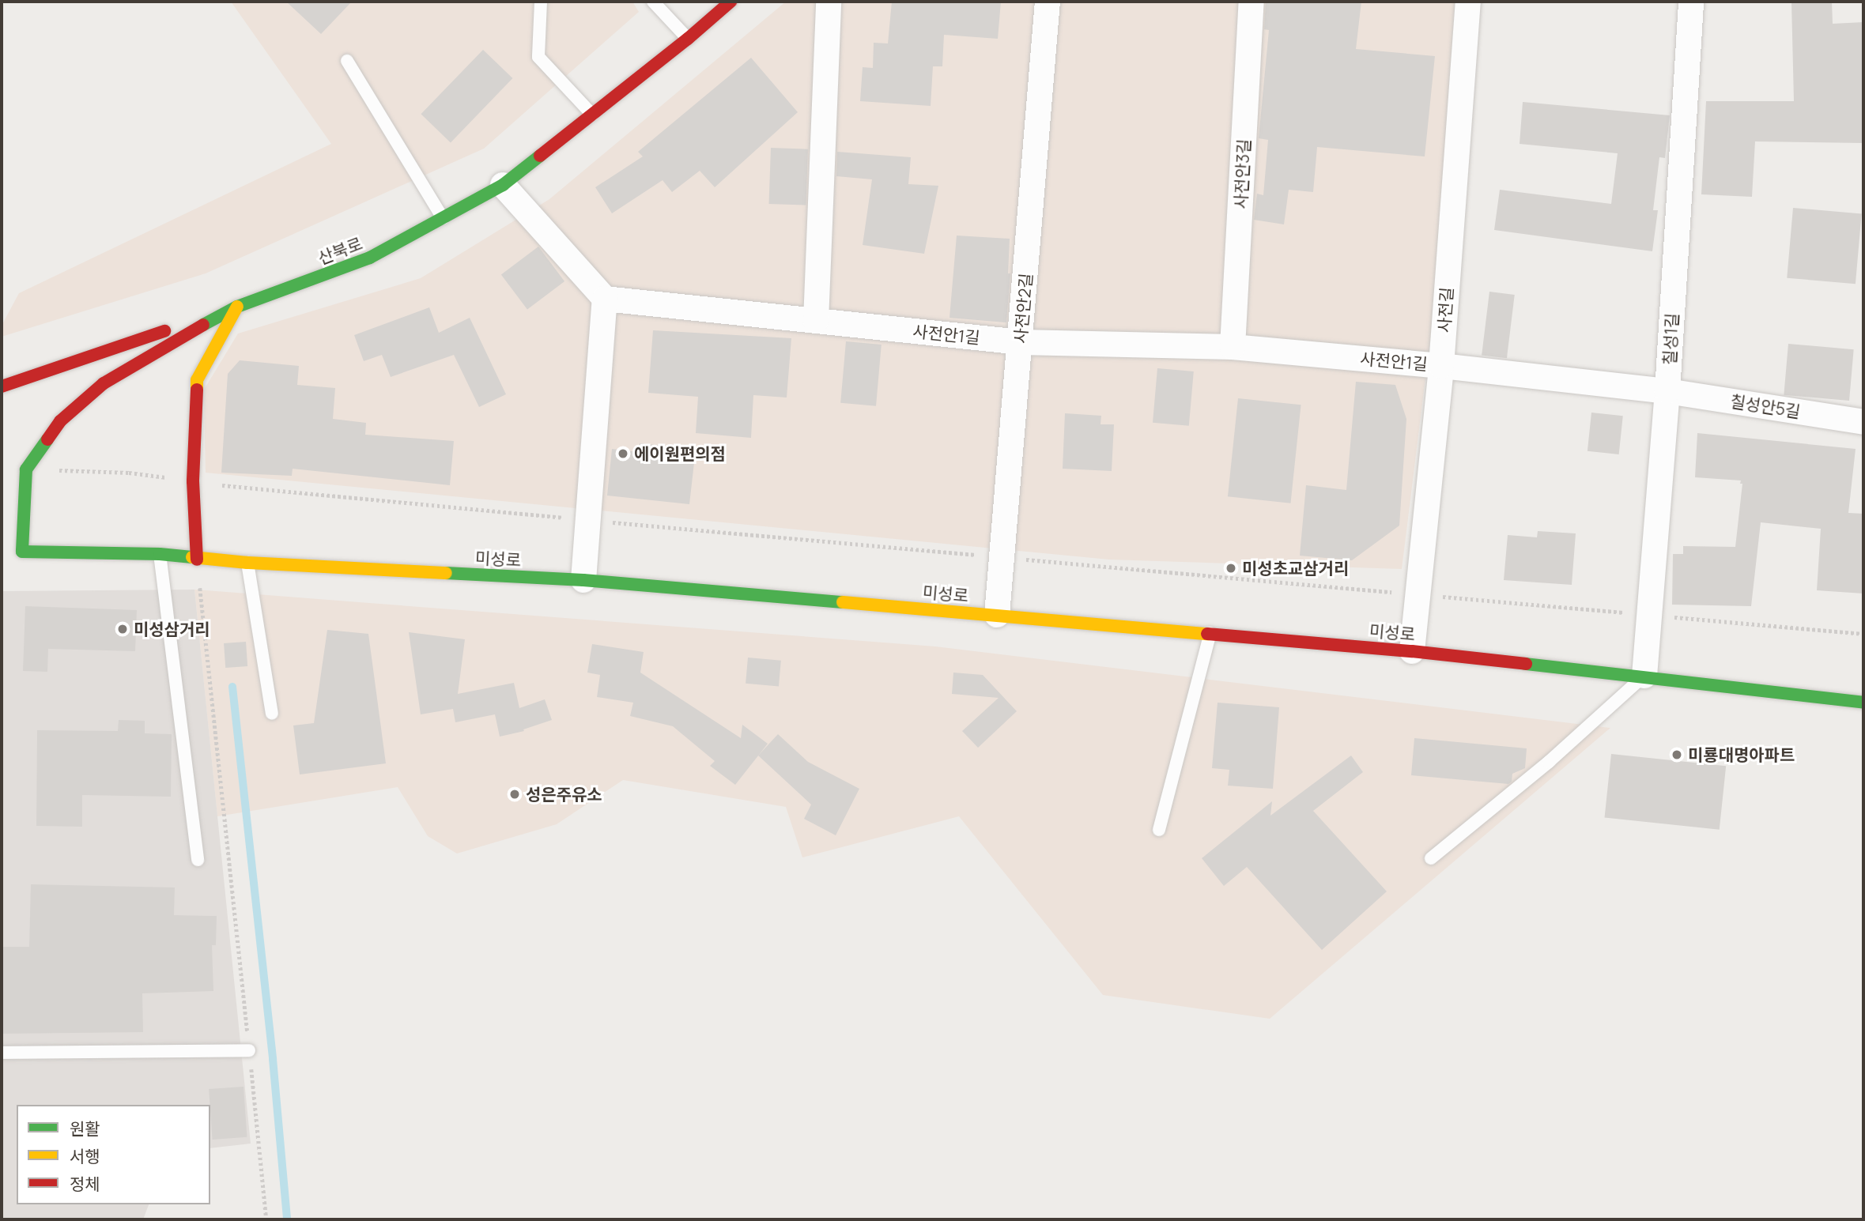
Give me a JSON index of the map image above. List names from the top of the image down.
{
  "streets": {
    "street": [
      "사전안3길",
      "산북로",
      "사전안2길",
      "사전길",
      "사전안1길",
      "칠성1길",
      "칠성안5길",
      "미성로"
    ]
  },
  "crossings": [
    ["사전안3길", "사전안1길"],
    ["산북로", "미성로"],
    ["사전안2길", "사전안1길"],
    ["사전안2길", "미성로"],
    ["사전길", "사전안1길"],
    ["사전길", "미성로"],
    ["사전안1길", "칠성1길"],
    ["사전안1길", "칠성안5길"],
    ["칠성1길", "칠성안5길"],
    ["칠성1길", "미성로"]
  ],
  "places": [
    "에이원편의점",
    "미성초교삼거리",
    "미성삼거리",
    "미룡대명아파트",
    "성은주유소"
  ],
  "legend": ["원활", "서행", "정체"]
}
